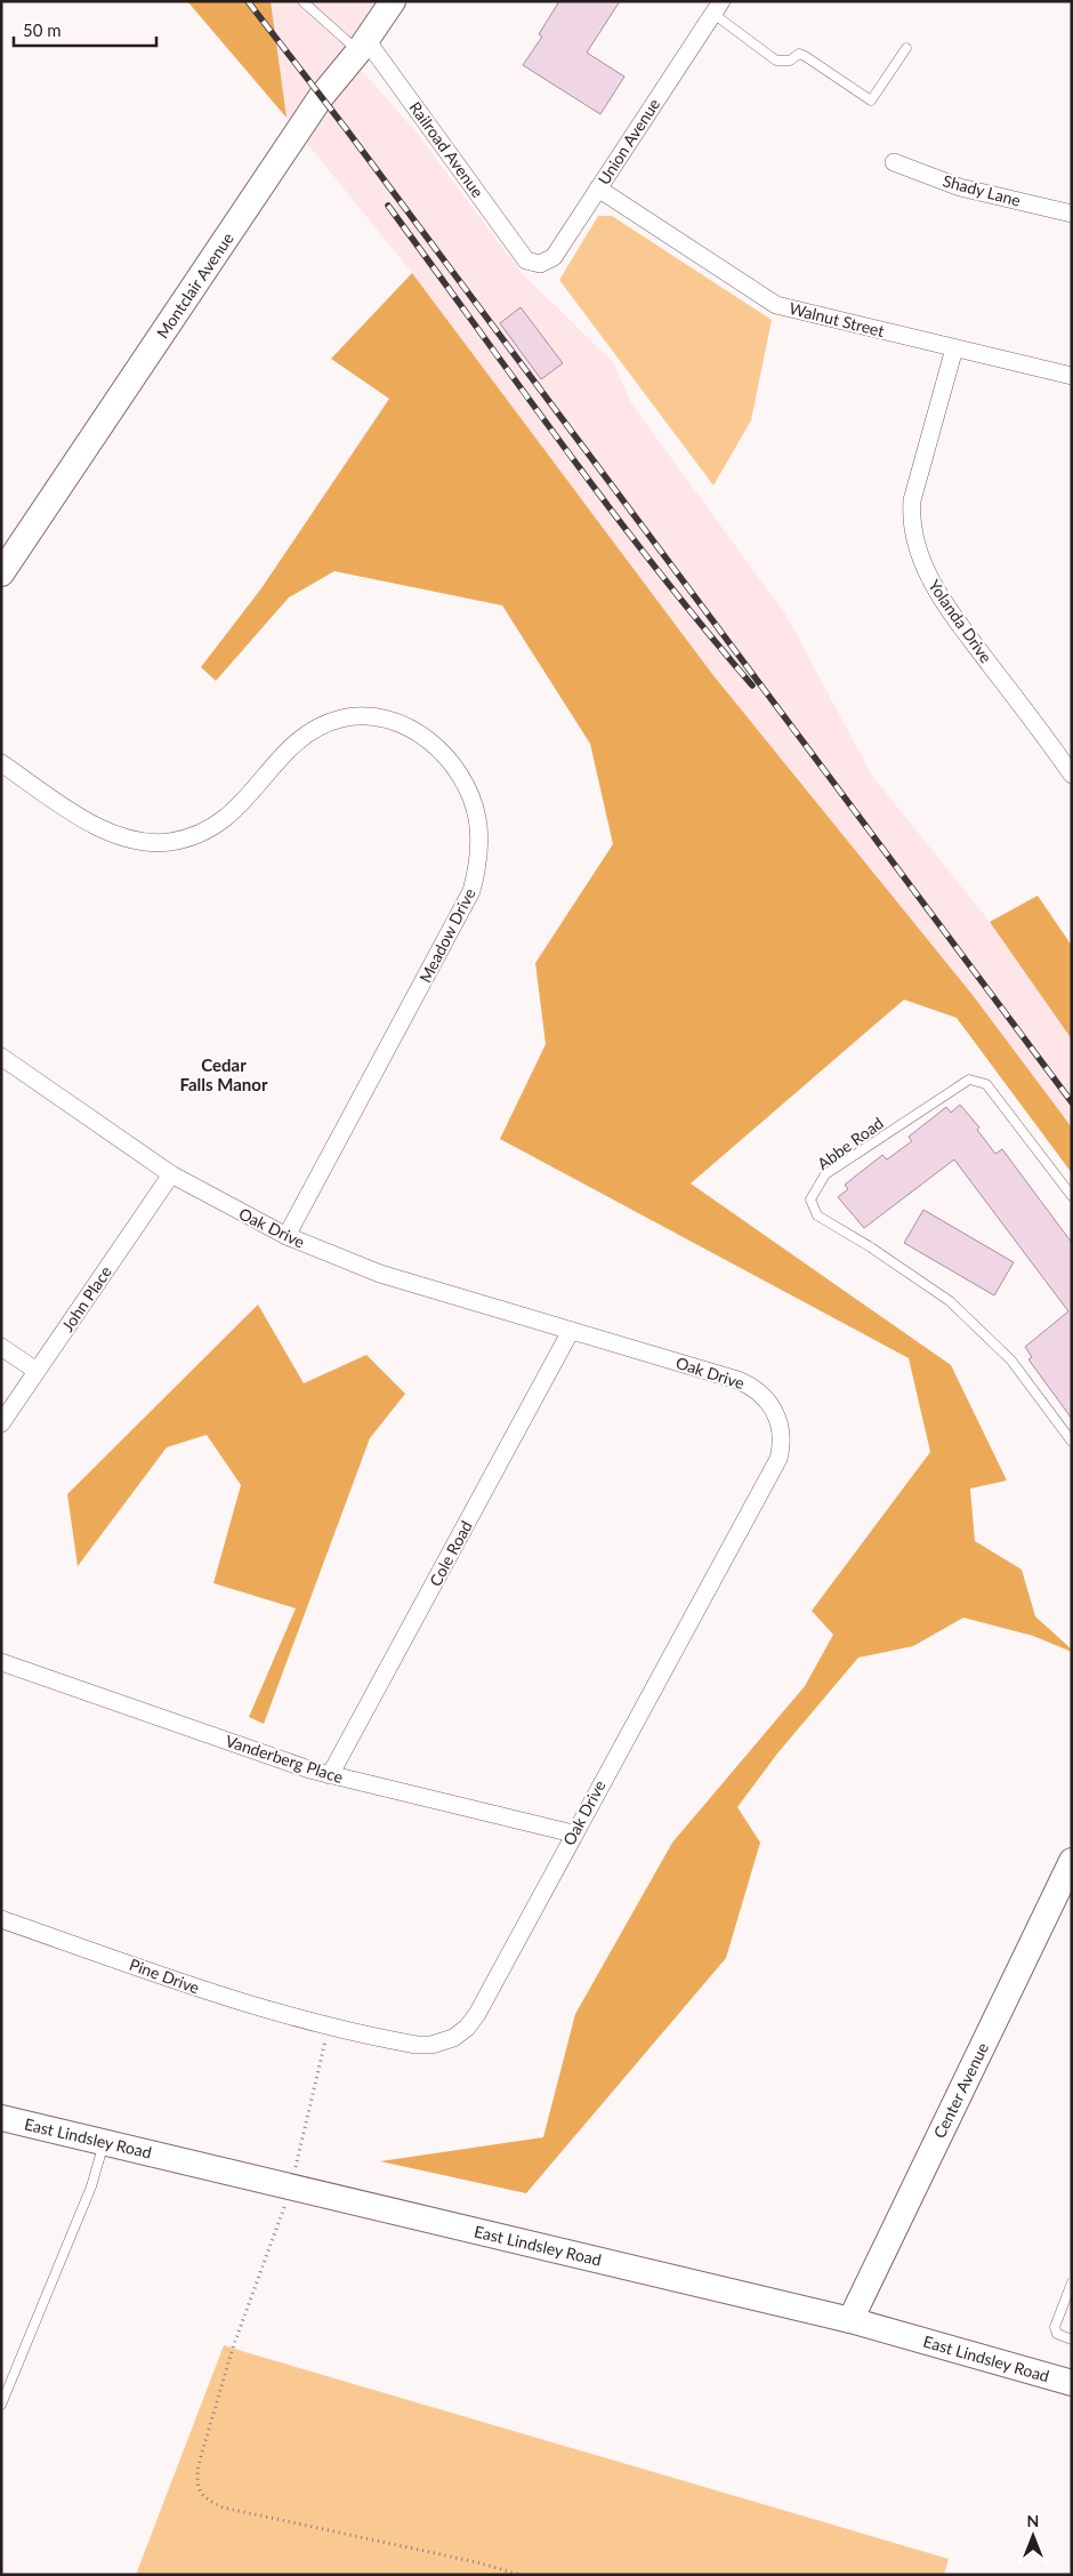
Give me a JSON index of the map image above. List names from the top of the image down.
{
  "streets": {
    "street": [
      "Union Avenue",
      "Railroad Avenue",
      "Shady Lane",
      "Montclair Avenue",
      "Walnut Street",
      "Yolanda Drive",
      "Meadow Drive",
      "Oak Drive",
      "John Place",
      "Cole Road",
      "Vanderberg Place",
      "Pine Drive",
      "Center Avenue",
      "East Lindsley Road"
    ],
    "lane": ["Abbe Road"]
  },
  "crossings": [
    ["Union Avenue", "Railroad Avenue"],
    ["Union Avenue", "Walnut Street"],
    ["Railroad Avenue", "Montclair Avenue"],
    ["Walnut Street", "Yolanda Drive"],
    ["Meadow Drive", "Oak Drive"],
    ["Oak Drive", "John Place"],
    ["Oak Drive", "Cole Road"],
    ["Oak Drive", "Vanderberg Place"],
    ["Oak Drive", "Pine Drive"],
    ["Cole Road", "Vanderberg Place"],
    ["Center Avenue", "East Lindsley Road"]
  ],
  "districts": ["Cedar Falls Manor"],
  "scale_bar": "50 m",
  "north": "top"
}
